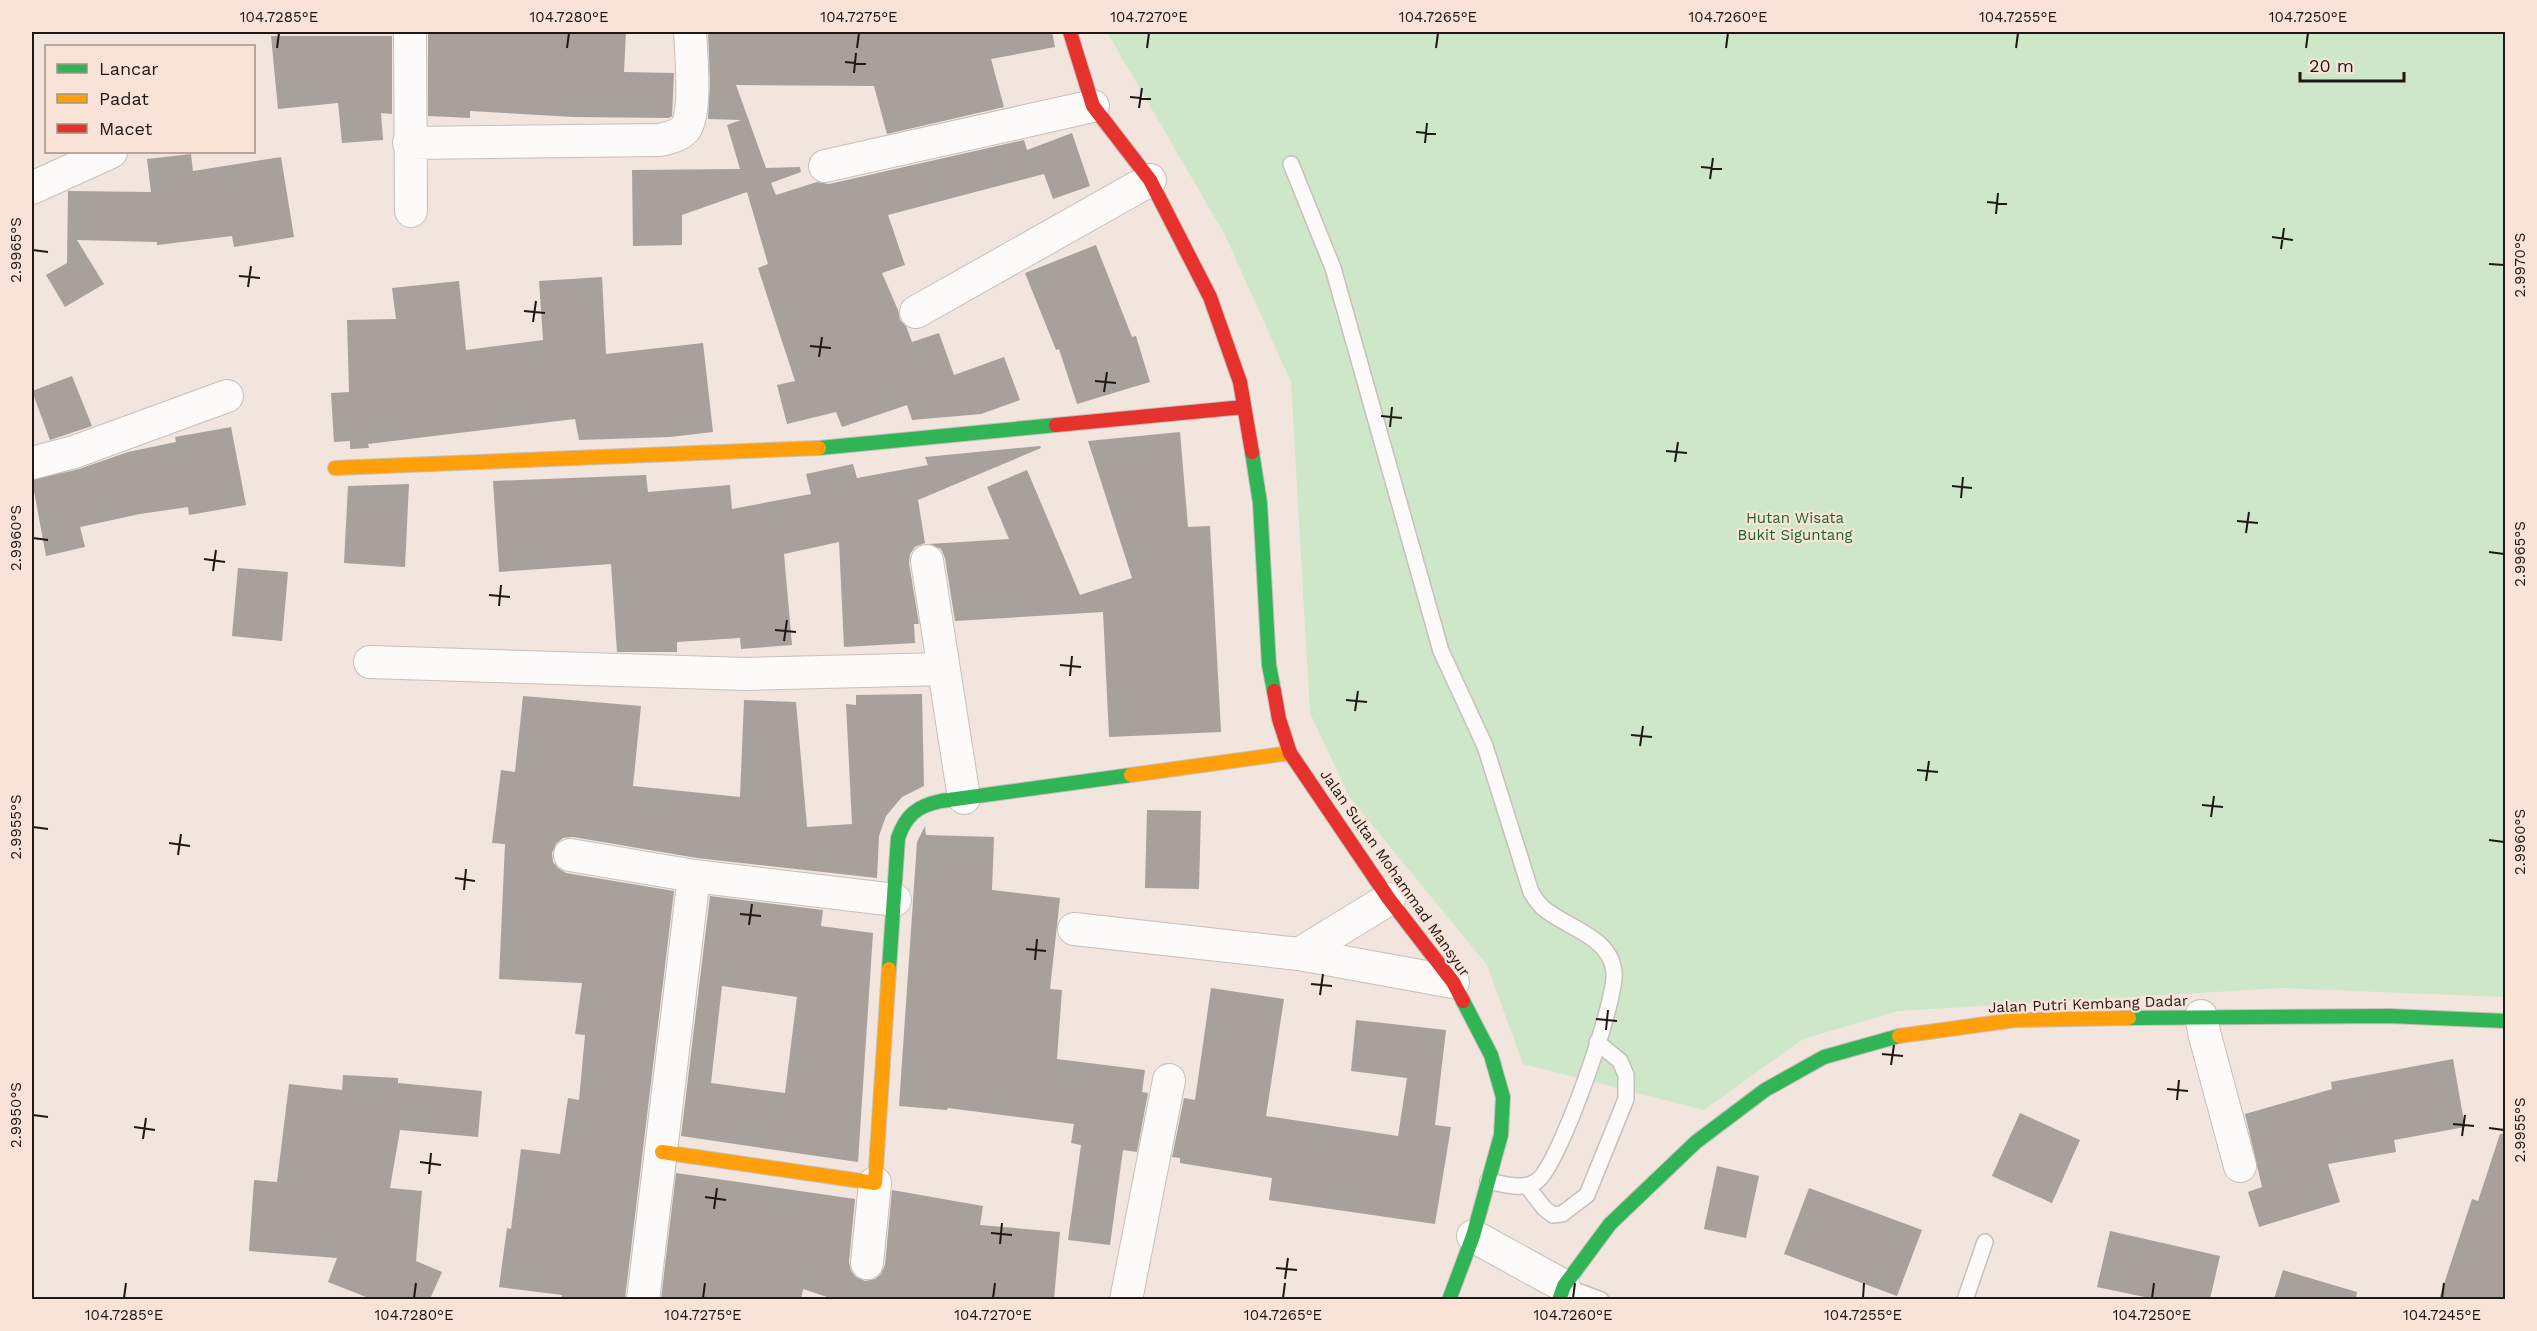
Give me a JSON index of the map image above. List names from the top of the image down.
{
  "streets": {
    "street": ["Jalan Sultan Mohammad Mansyur", "Jalan Putri Kembang Dadar"]
  },
  "parks": ["Hutan Wisata Bukit Siguntang"],
  "legend": ["Lancar", "Padat", "Macet"],
  "scale_bar": "20 m",
  "coordinates": [
    "104.7285°E",
    "104.7280°E",
    "104.7275°E",
    "104.7270°E",
    "104.7265°E",
    "104.7260°E",
    "104.7255°E",
    "104.7250°E",
    "2.9965°S",
    "2.9970°S",
    "2.9960°S",
    "2.9955°S",
    "2.9950°S",
    "104.7245°E"
  ]
}
